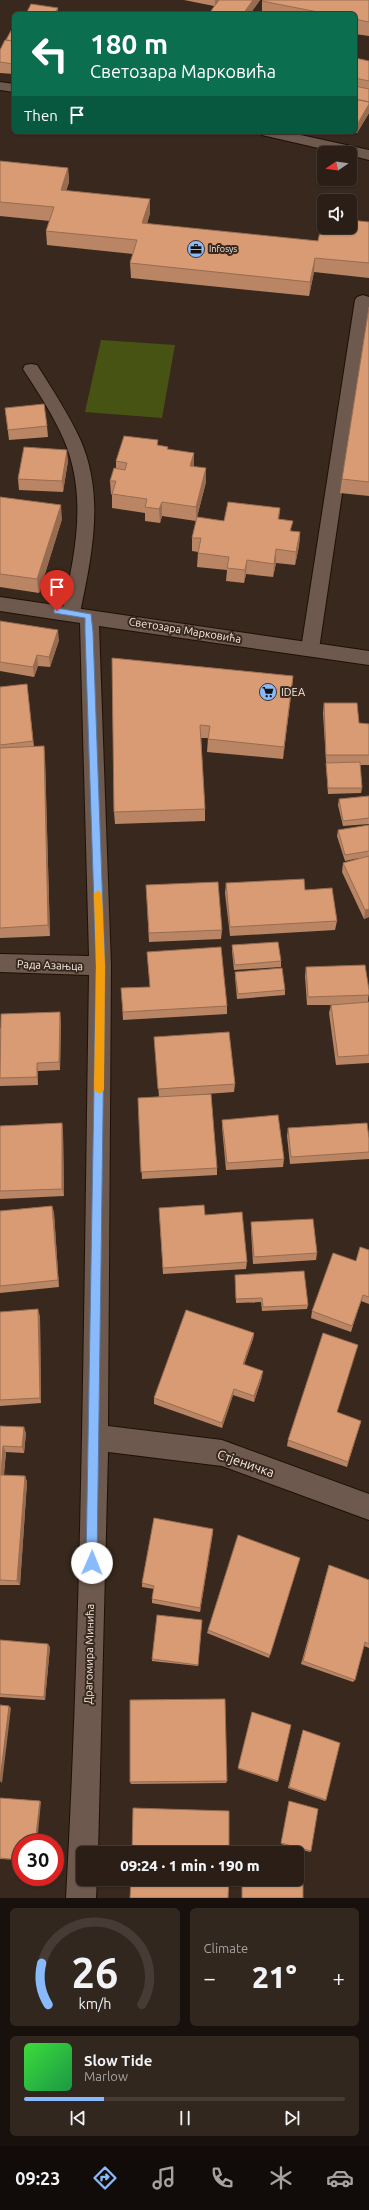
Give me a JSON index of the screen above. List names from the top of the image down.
{
  "streets": {
    "street": [
      "Светозара Марковића",
      "Рада Азањца",
      "Стјеничка",
      "Драгомира Минића"
    ]
  },
  "crossings": [
    ["Светозара Марковића", "Драгомира Минића"],
    ["Рада Азањца", "Драгомира Минића"],
    ["Стјеничка", "Драгомира Минића"]
  ],
  "places": {
    "office": ["Infosys"],
    "supermarket": ["IDEA"]
  },
  "north": "left",
  "page": {
    "turn": ["180 m", "Светозара Марковића"],
    "then": "Then",
    "limit": "30",
    "trip": "09:24 · 1 min · 190 m",
    "tile": "Climate",
    "heat": ["−", "21°", "+"],
    "song": ["Slow Tide", "Marlow"],
    "tabs": "09:23",
    "gauge": ["26", "km/h"]
  }
}
